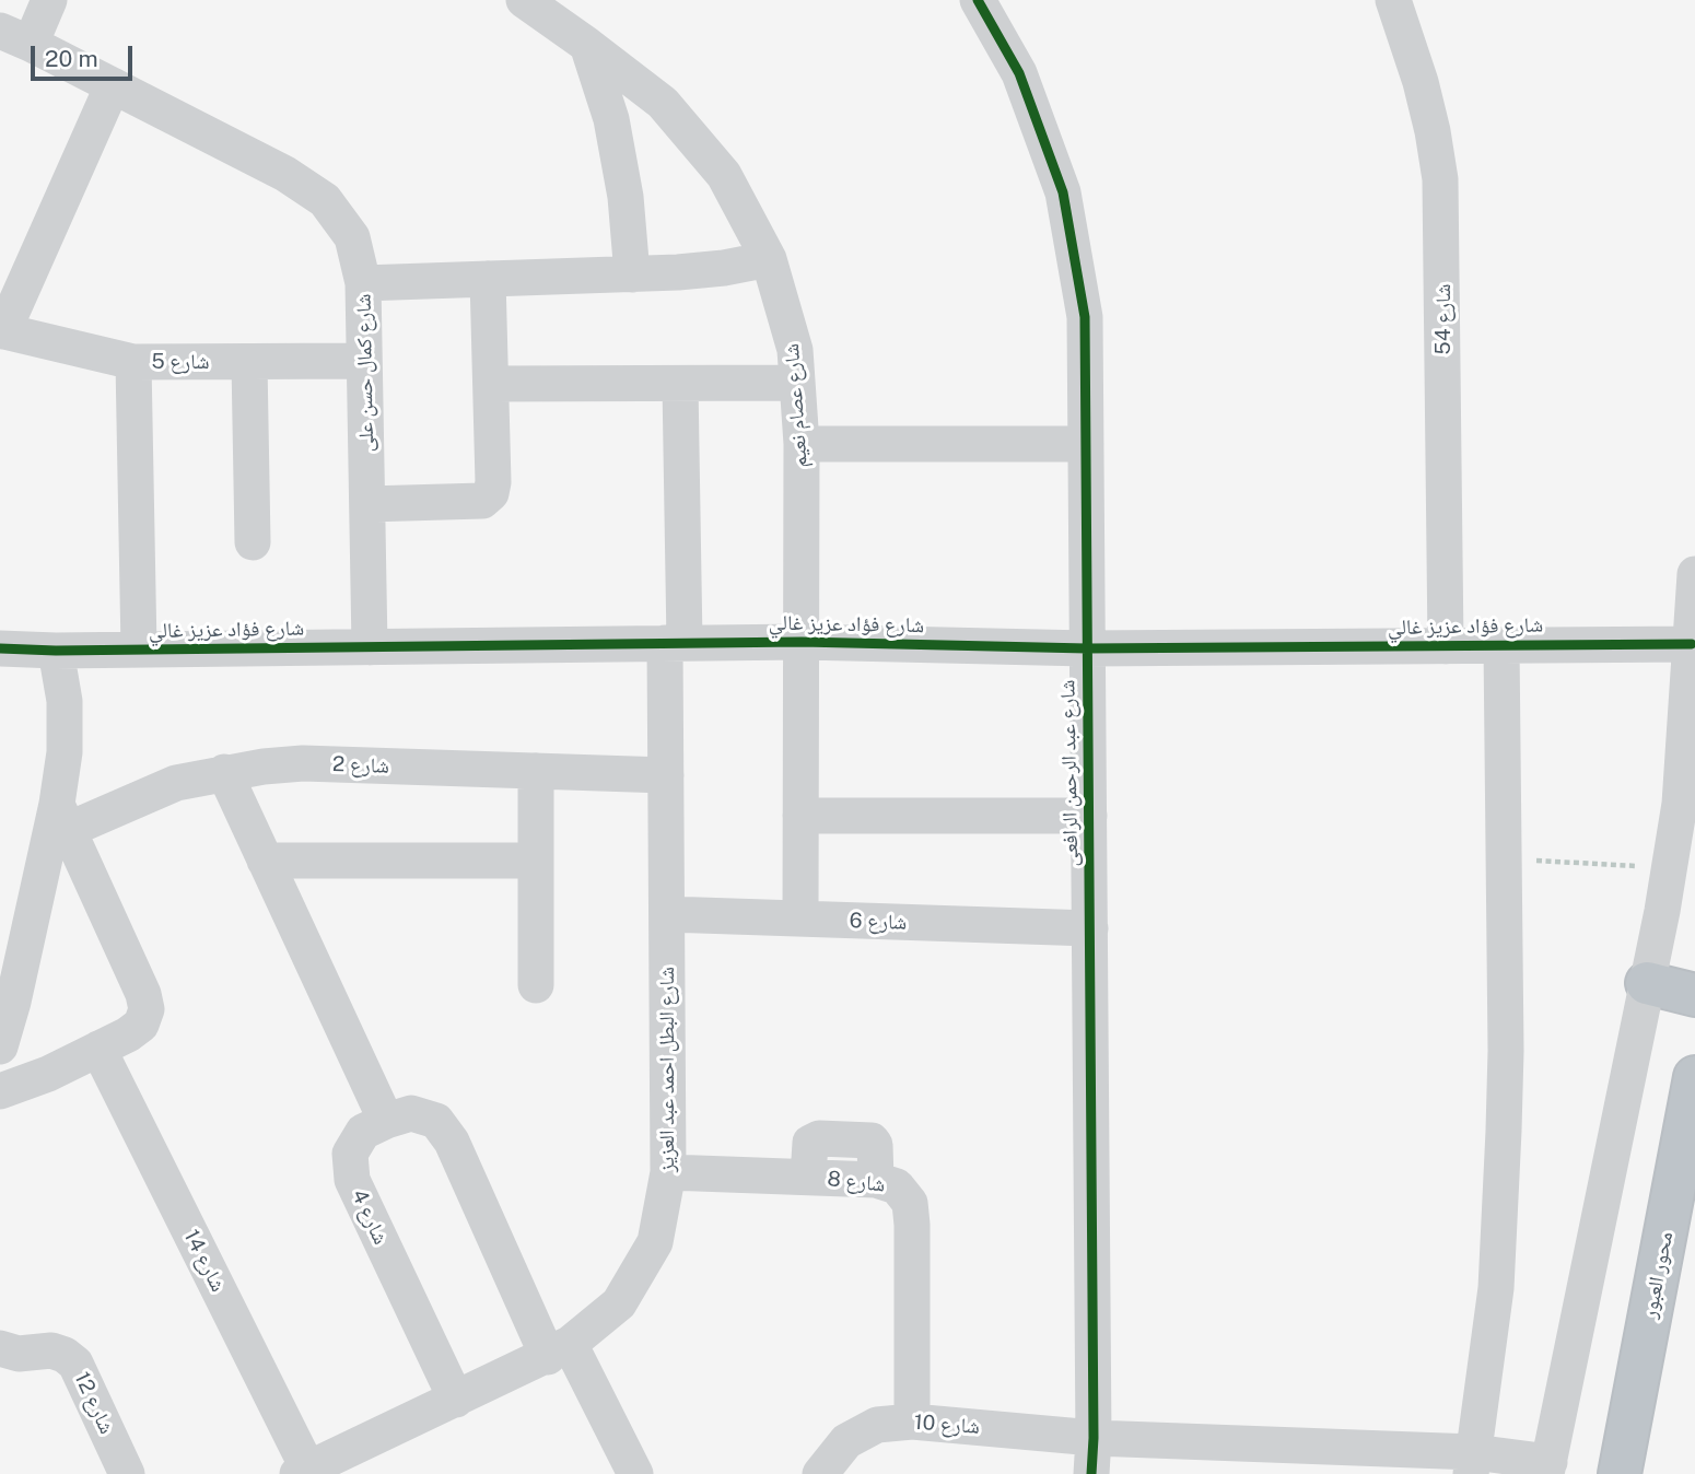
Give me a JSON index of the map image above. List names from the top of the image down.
{
  "streets": {
    "highway": ["محور العبور"],
    "street": [
      "شارع 54",
      "شارع 5",
      "شارع كمال حسن على",
      "شارع عصام نعيم",
      "شارع فؤاد عزيز غالي",
      "شارع 2",
      "شارع عبد الرحمن الرافعى",
      "شارع 6",
      "شارع البطل احمد عبد العزيز",
      "شارع 8",
      "شارع 4",
      "شارع 14",
      "شارع 12",
      "شارع 10"
    ]
  },
  "crossings": [
    ["شارع 54", "شارع فؤاد عزيز غالي"],
    ["شارع 5", "شارع كمال حسن على"],
    ["شارع كمال حسن على", "شارع فؤاد عزيز غالي"],
    ["شارع عصام نعيم", "شارع فؤاد عزيز غالي"],
    ["شارع عصام نعيم", "شارع 6"],
    ["شارع فؤاد عزيز غالي", "شارع عبد الرحمن الرافعى"],
    ["شارع فؤاد عزيز غالي", "شارع البطل احمد عبد العزيز"],
    ["شارع 2", "شارع البطل احمد عبد العزيز"],
    ["شارع عبد الرحمن الرافعى", "شارع 6"],
    ["شارع عبد الرحمن الرافعى", "شارع 10"],
    ["شارع 6", "شارع البطل احمد عبد العزيز"],
    ["شارع البطل احمد عبد العزيز", "شارع 8"],
    ["شارع البطل احمد عبد العزيز", "شارع 4"],
    ["شارع البطل احمد عبد العزيز", "شارع 14"],
    ["شارع 8", "شارع 10"]
  ],
  "scale_bar": "20 m"
}
